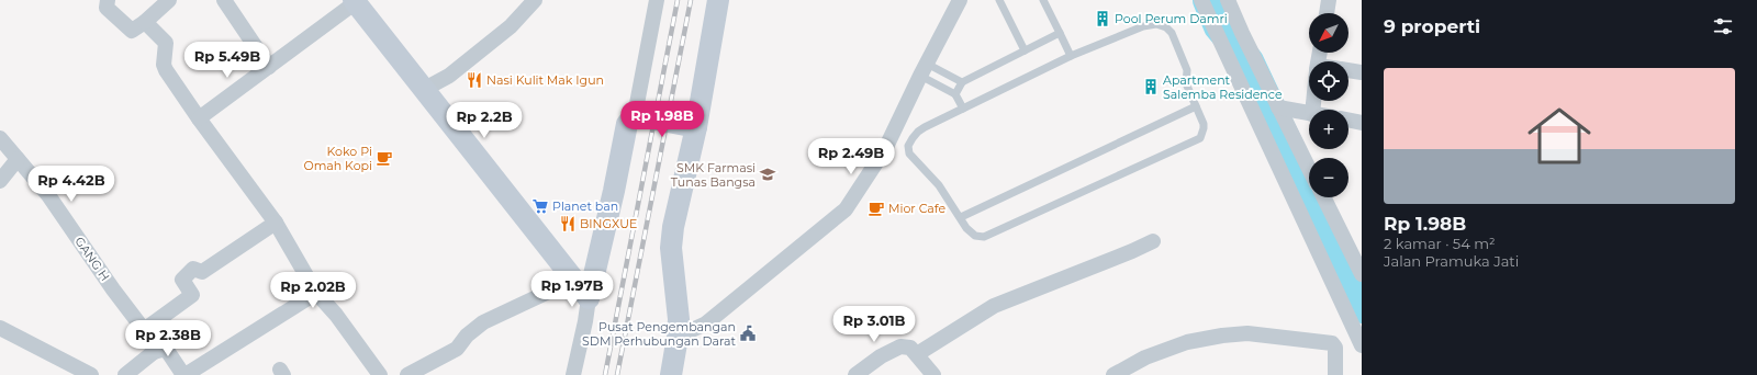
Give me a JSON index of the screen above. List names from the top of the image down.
{
  "streets": {
    "street": ["GANG H"]
  },
  "places": {
    "building": ["Pool Perum Damri", "Apartment Salemba Residence"],
    "restaurant": ["Nasi Kulit Mak Igun", "BINGXUE"],
    "cafe": ["Koko Pi Omah Kopi", "Mior Cafe"],
    "school or university": ["SMK Farmasi Tunas Bangsa"],
    "supermarket": ["Planet ban"],
    "public building": ["Pusat Pengembangan SDM Perhubungan Darat"]
  },
  "north": "bottom left",
  "page": {
    "heading": "9 properti",
    "map_buttons": ["+", "−"],
    "price": [
      "Rp 5.49B",
      "Rp 1.98B",
      "Rp 2.2B",
      "Rp 2.49B",
      "Rp 4.42B",
      "Rp 1.97B",
      "Rp 2.02B",
      "Rp 3.01B",
      "Rp 2.38B"
    ],
    "list": [
      {
        "name": "Rp 1.98B",
        "note": "2 kamar · 54 m² · Jalan Pramuka Jati"
      }
    ]
  }
}
